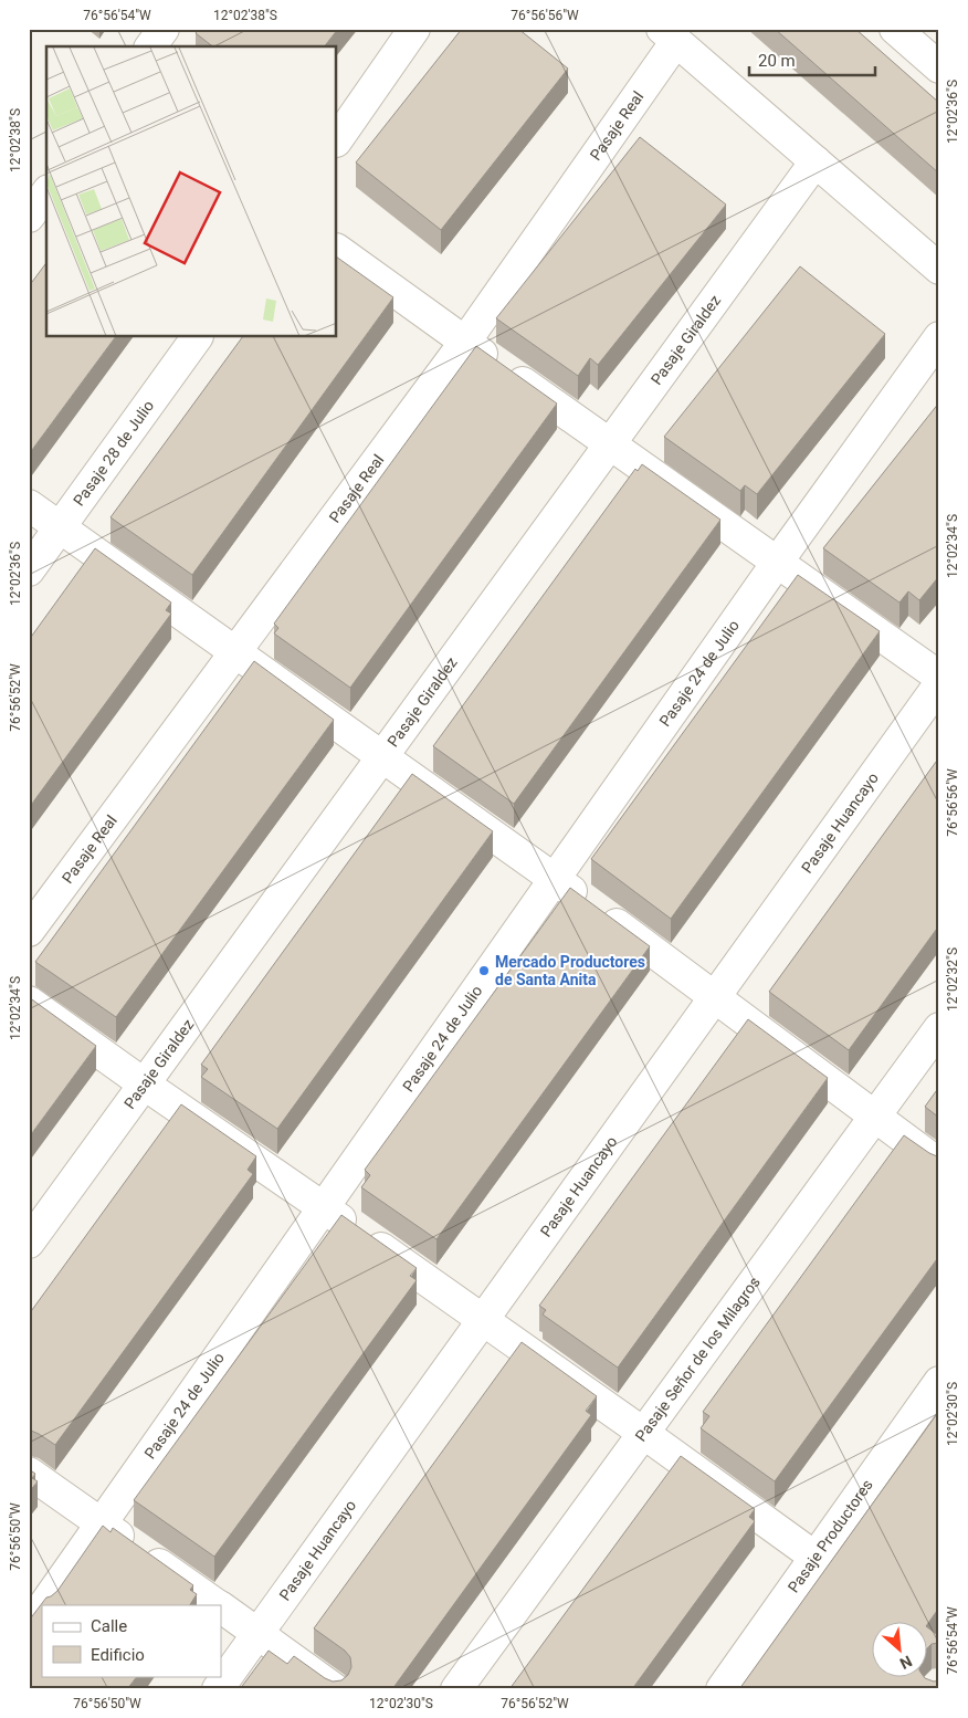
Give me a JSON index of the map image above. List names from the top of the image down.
{
  "streets": {
    "street": [
      "Pasaje Real",
      "Pasaje Giraldez",
      "Pasaje 28 de Julio",
      "Pasaje 24 de Julio",
      "Pasaje Huancayo",
      "Pasaje Señor de los Milagros",
      "Pasaje Productores"
    ]
  },
  "places": ["Mercado Productores de Santa Anita"],
  "legend": ["Calle", "Edificio"],
  "scale_bar": "20 m",
  "north": "bottom right",
  "coordinates": [
    "76°56'54\"W",
    "12°02'38\"S",
    "76°56'56\"W",
    "12°02'36\"S",
    "12°02'34\"S",
    "76°56'52\"W",
    "12°02'32\"S",
    "12°02'30\"S",
    "76°56'50\"W"
  ]
}
